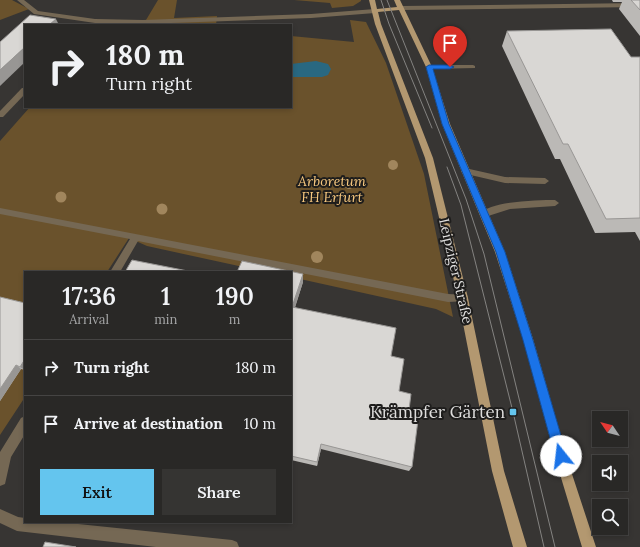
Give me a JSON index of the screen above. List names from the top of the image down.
{
  "streets": {
    "main road": ["Leipziger Straße"]
  },
  "parks": ["Arboretum FH Erfurt"],
  "places": {
    "transit": ["Krämpfer Gärten"]
  },
  "north": "top left",
  "page": {
    "turn": ["180 m", "Turn right"],
    "eta": [
      "17:36",
      "Arrival",
      "1",
      "min",
      "190",
      "m"
    ],
    "list": [
      {
        "name": "Turn right",
        "value": "180 m"
      },
      {
        "name": "Arrive at destination",
        "value": "10 m"
      }
    ],
    "buttons": ["Exit", "Share"]
  }
}
